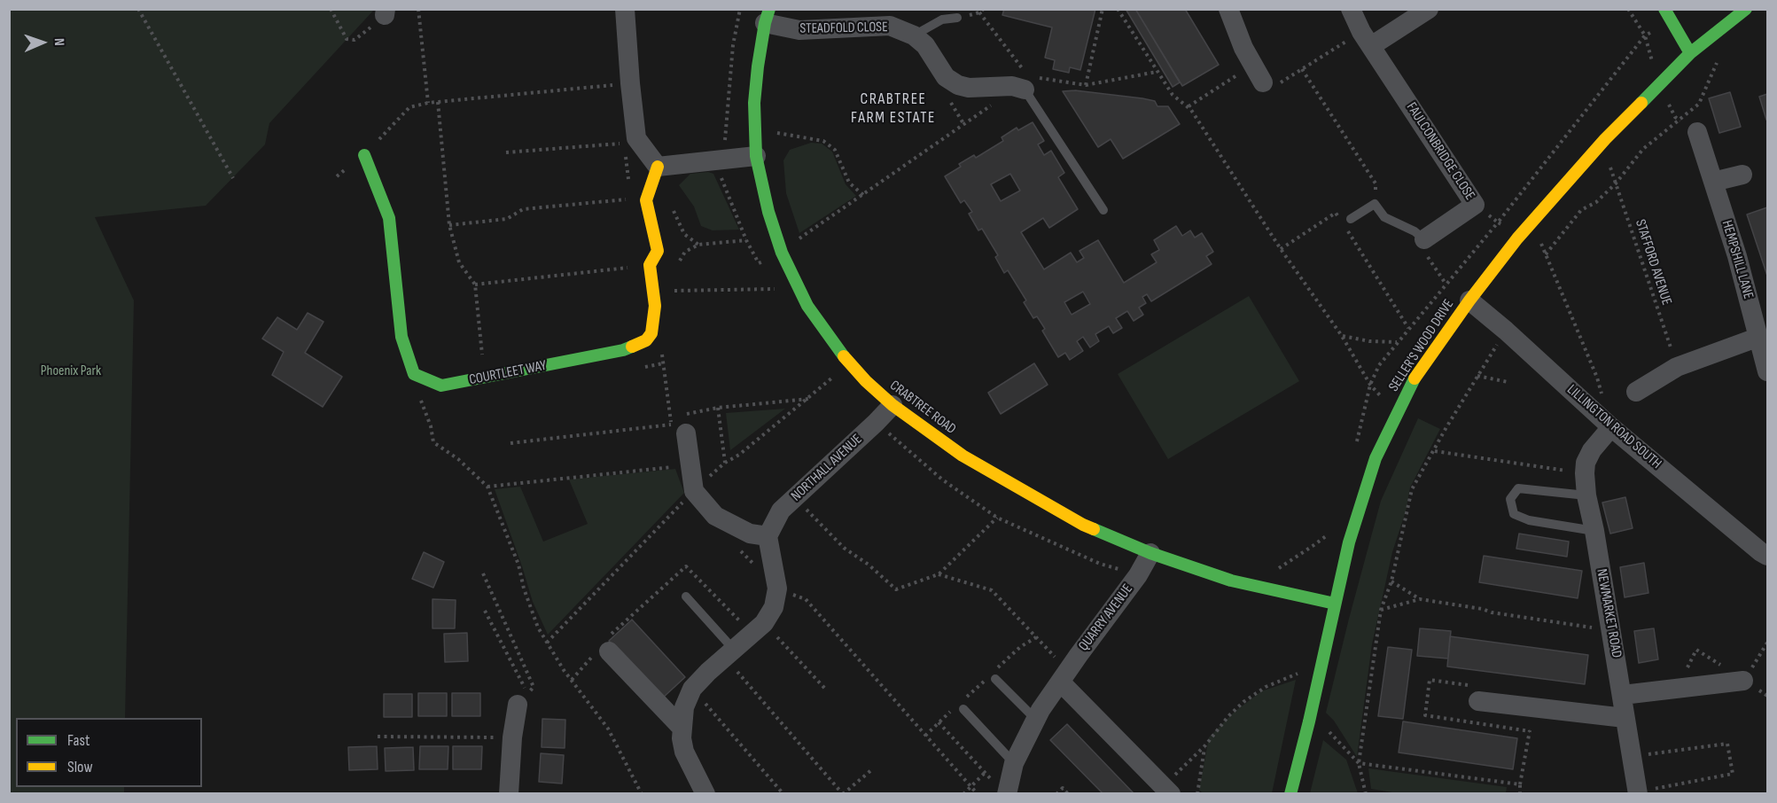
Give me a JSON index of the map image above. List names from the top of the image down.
{
  "streets": {
    "street": [
      "STEADFOLD CLOSE",
      "FAULCONBRIDGE CLOSE",
      "HEMPSHILL LANE",
      "SELLER'S WOOD DRIVE",
      "COURTLEET WAY",
      "CRABTREE ROAD",
      "LILLINGTON ROAD SOUTH",
      "NORTHALL AVENUE",
      "NEWMARKET ROAD",
      "QUARRY AVENUE"
    ],
    "path": ["STAFFORD AVENUE"]
  },
  "crossings": [
    ["STEADFOLD CLOSE", "CRABTREE ROAD"],
    ["SELLER'S WOOD DRIVE", "CRABTREE ROAD"],
    ["SELLER'S WOOD DRIVE", "LILLINGTON ROAD SOUTH"],
    ["CRABTREE ROAD", "NORTHALL AVENUE"],
    ["CRABTREE ROAD", "QUARRY AVENUE"],
    ["LILLINGTON ROAD SOUTH", "NEWMARKET ROAD"]
  ],
  "districts": ["CRABTREE FARM ESTATE"],
  "parks": ["Phoenix Park"],
  "legend": ["Fast", "Slow"],
  "north": "right"
}
